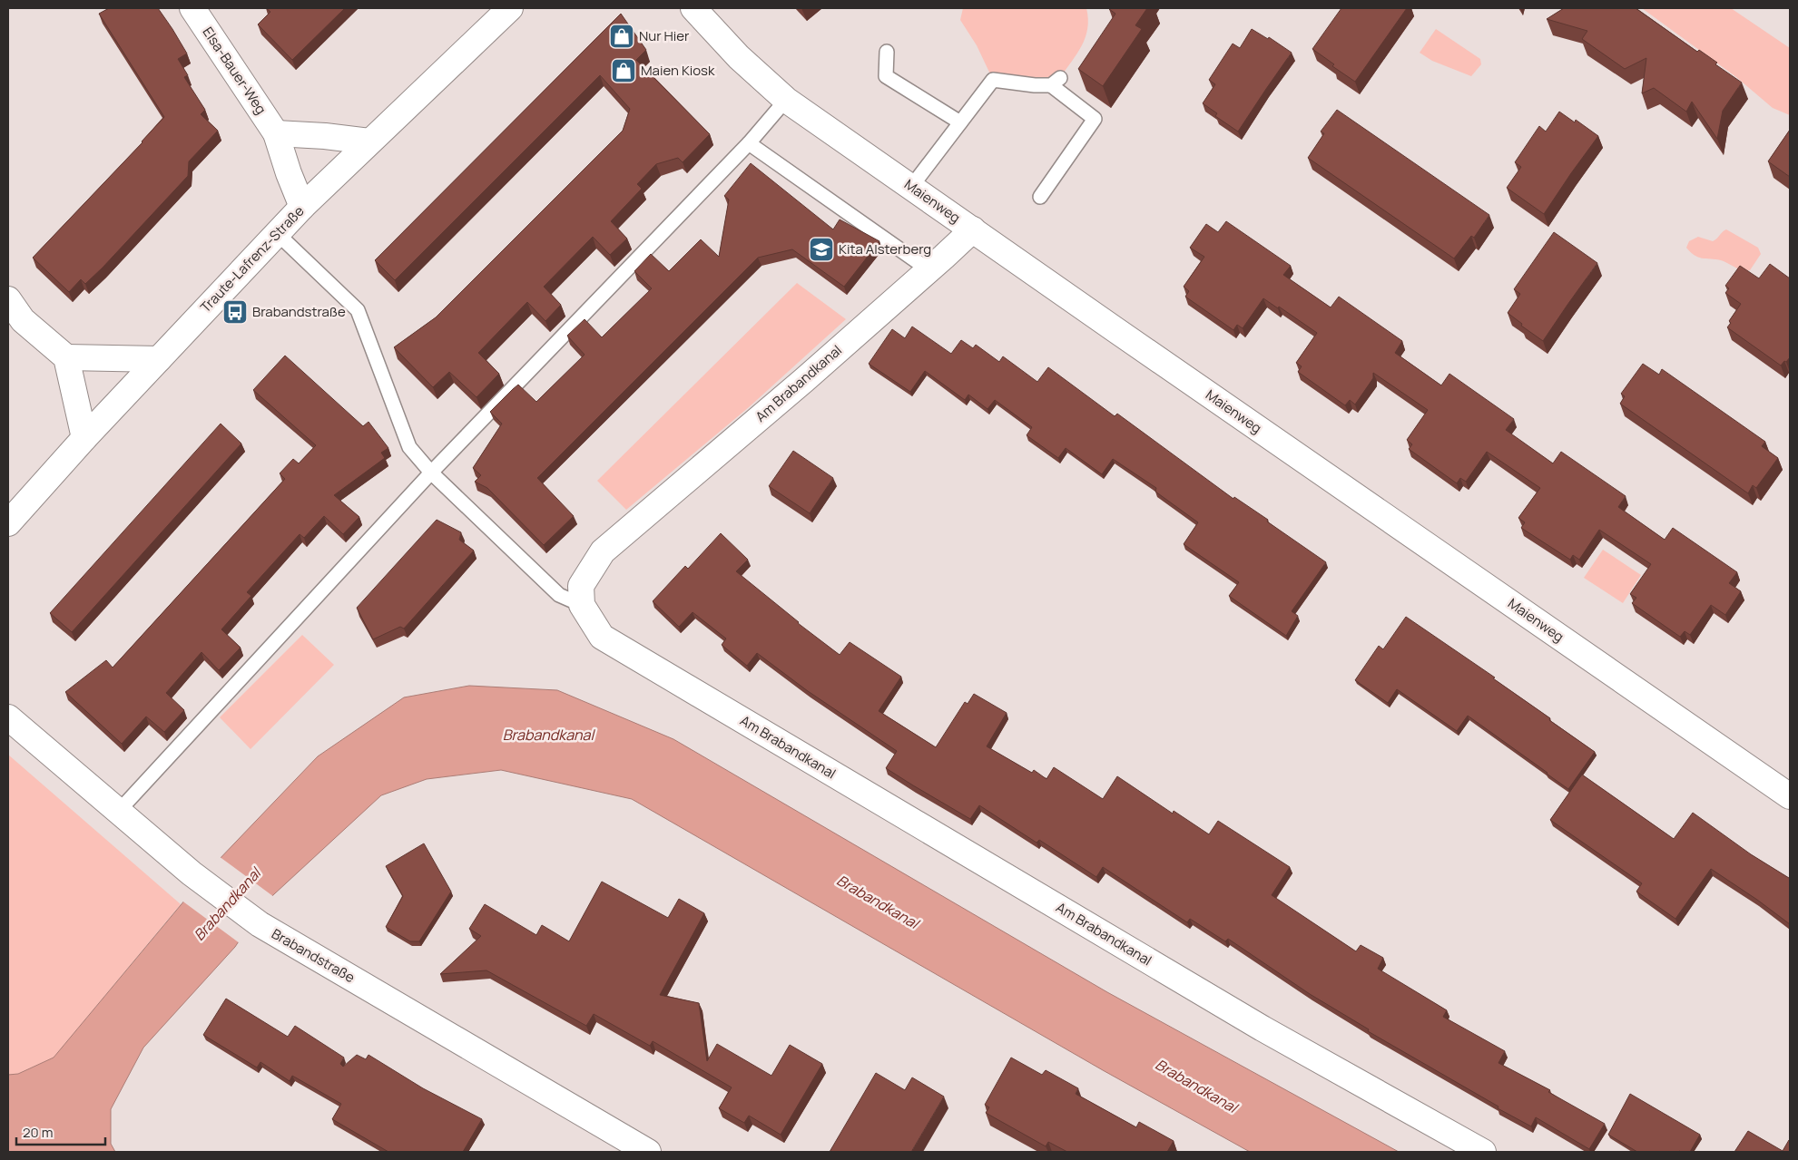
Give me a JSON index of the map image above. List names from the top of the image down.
{
  "streets": {
    "street": [
      "Elsa-Bauer-Weg",
      "Maienweg",
      "Traute-Lafrenz-Straße",
      "Am Brabandkanal",
      "Brabandstraße"
    ]
  },
  "crossings": [
    ["Elsa-Bauer-Weg", "Traute-Lafrenz-Straße"],
    ["Maienweg", "Am Brabandkanal"]
  ],
  "water": ["Brabandkanal"],
  "places": {
    "shop": ["Nur Hier", "Maien Kiosk"],
    "school or university": ["Kita Alsterberg"],
    "bus stop": ["Brabandstraße"]
  },
  "scale_bar": "20 m"
}
